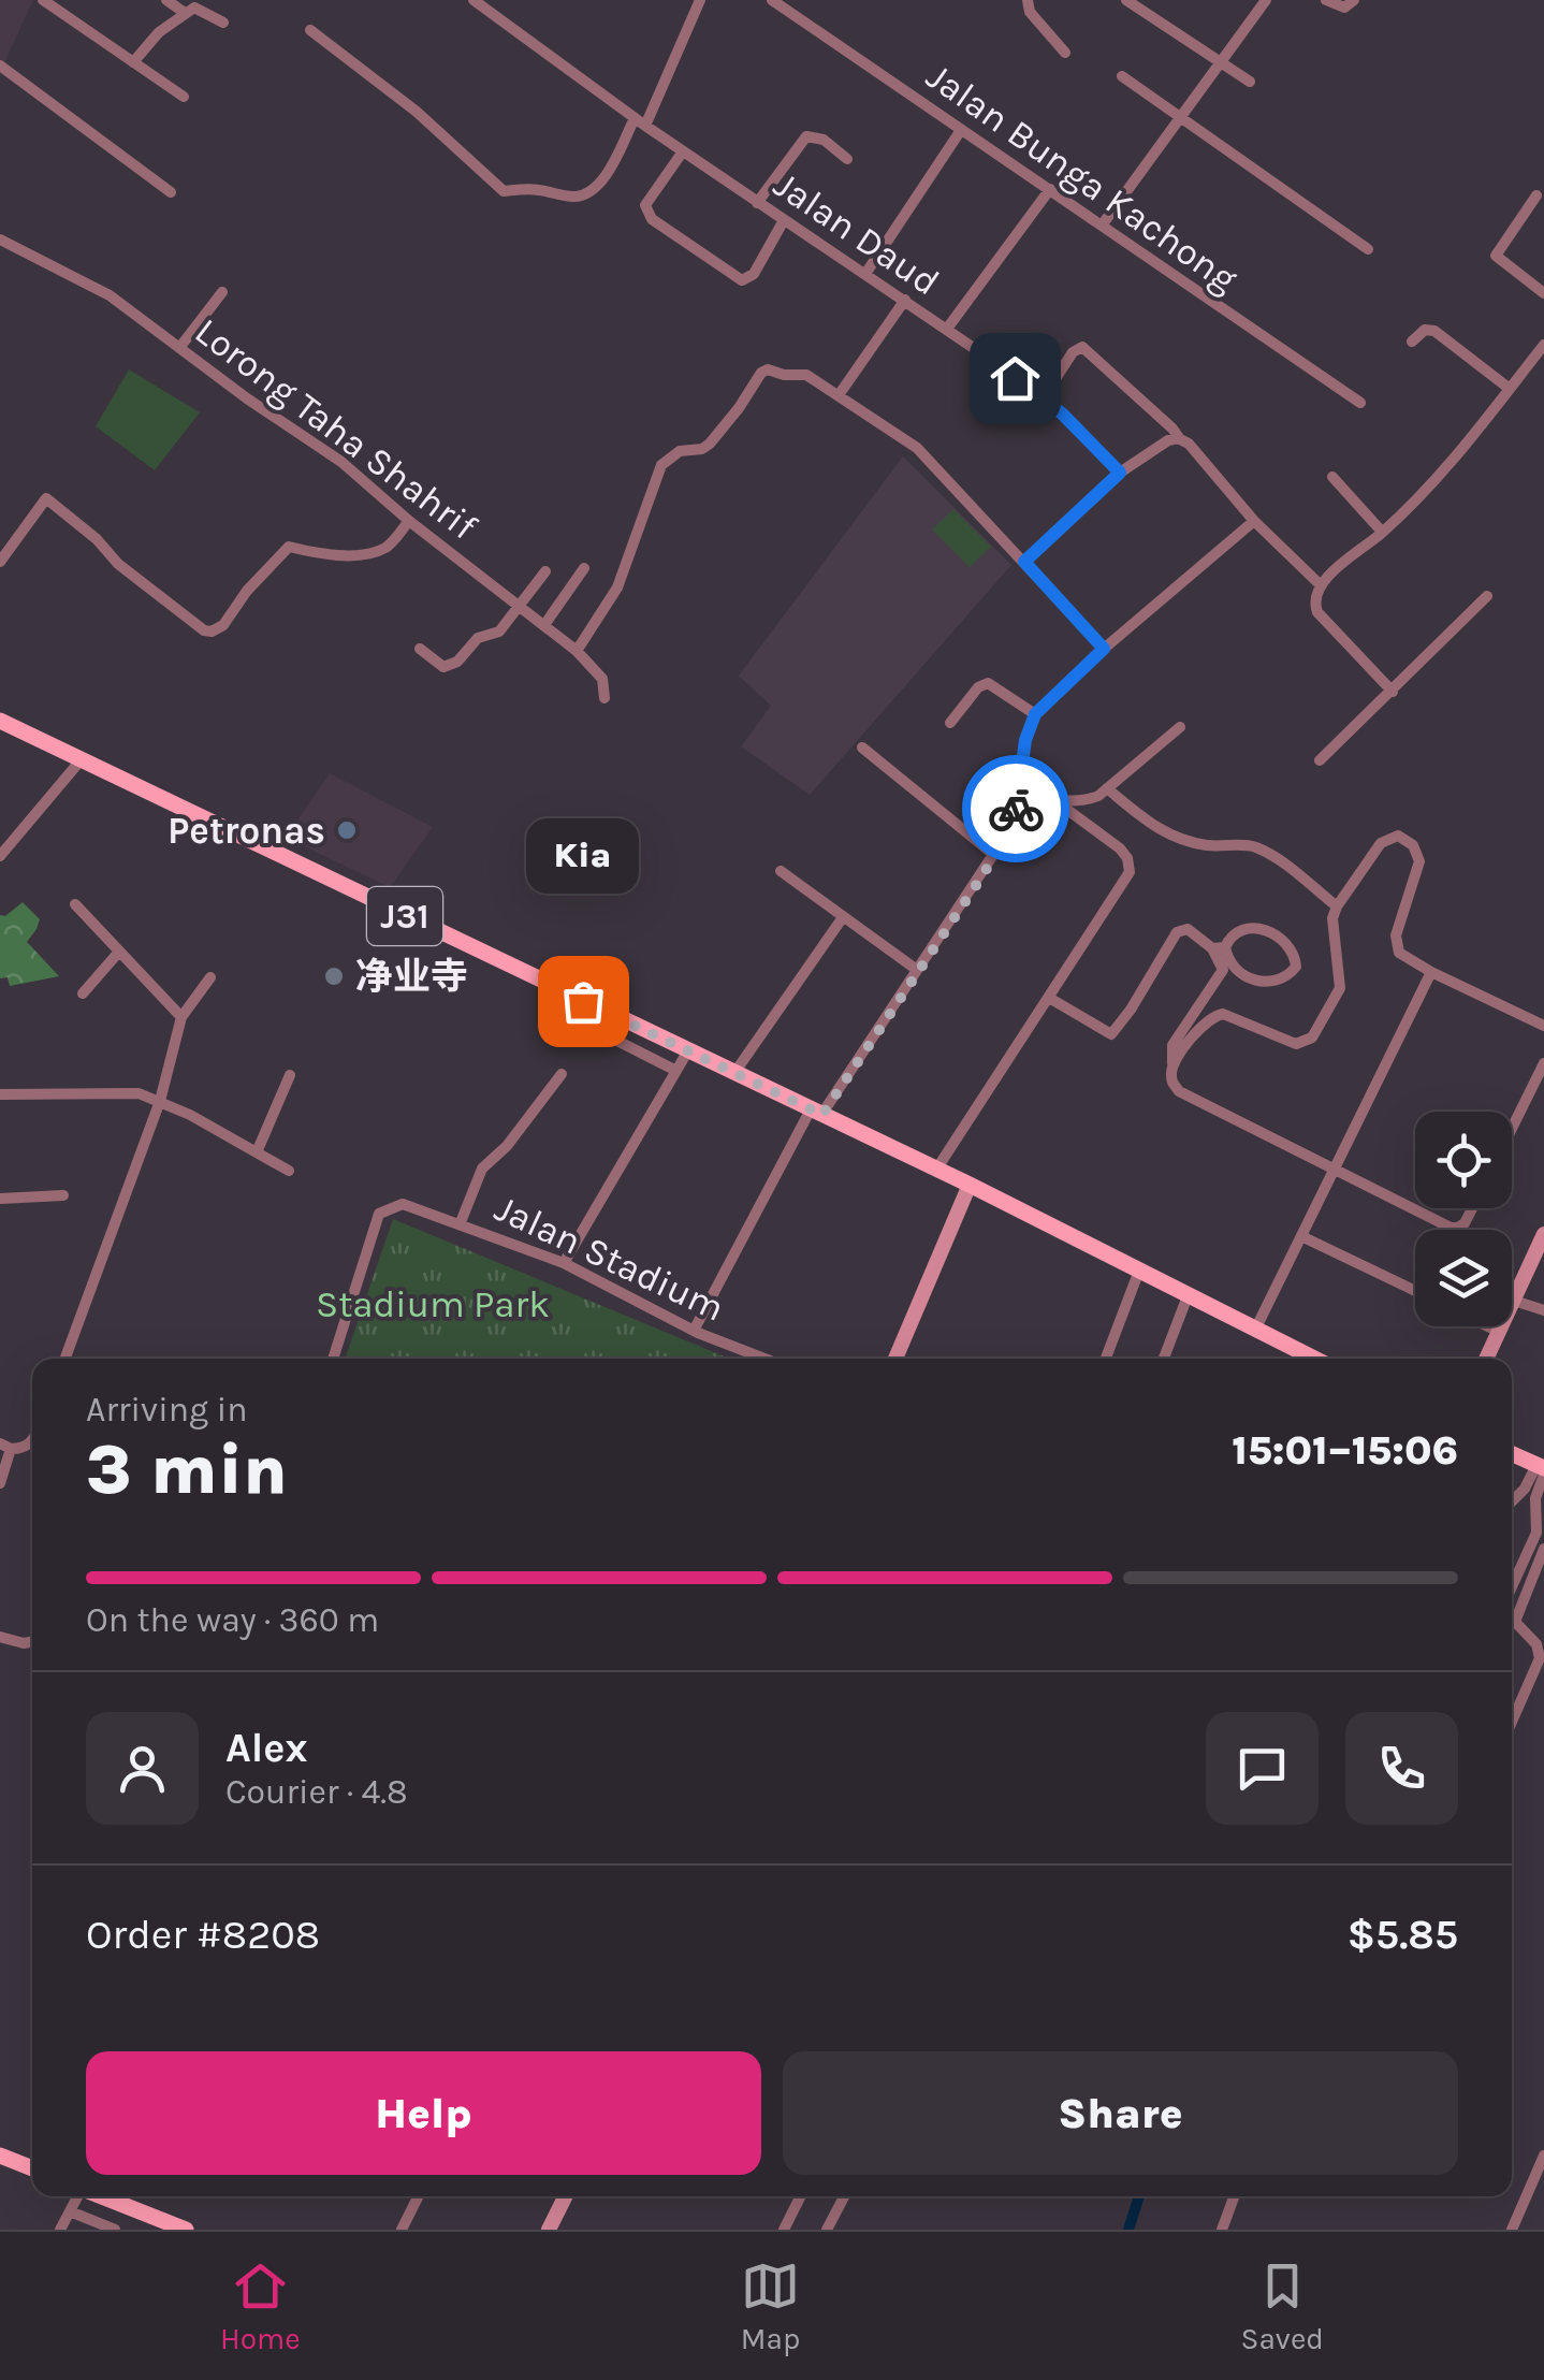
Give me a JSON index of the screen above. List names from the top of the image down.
{
  "streets": {
    "main road": ["J31"],
    "street": [
      "Jalan Bunga Kachong",
      "Jalan Daud",
      "Lorong Taha Shahrif",
      "Jalan Stadium"
    ]
  },
  "parks": ["Stadium Park"],
  "places": ["Petronas", "净业寺", "Kia"],
  "page": {
    "bubble": "Kia",
    "heading": ["3 min", "Arriving in", "15:01–15:06"],
    "panel": [
      "Alex",
      "Courier · 4.8",
      "Order #8208",
      "$5.85"
    ],
    "bar": "On the way · 360 m",
    "buttons": ["Help", "Share"],
    "tabs": ["Home", "Map", "Saved"]
  }
}
